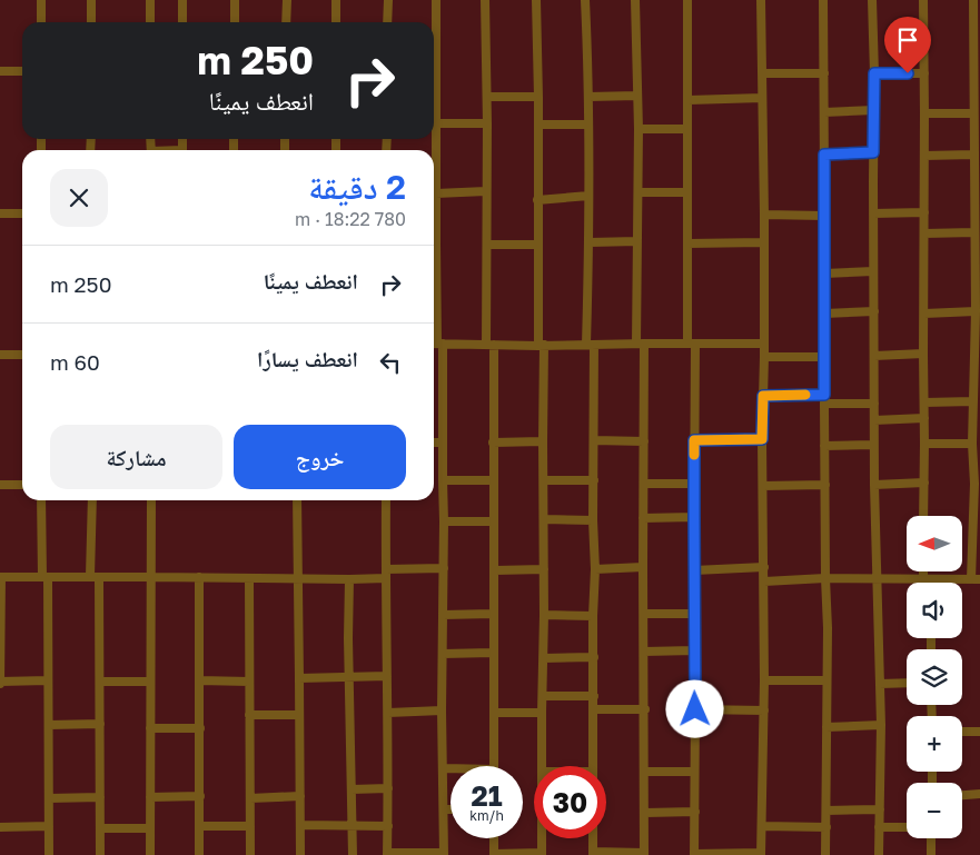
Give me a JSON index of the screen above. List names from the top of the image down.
{
  "north": "left",
  "page": {
    "turn": ["250 m", "انعطف يمينًا"],
    "heading": ["2 دقيقة", "780 m · 18:22"],
    "list": [
      {
        "name": "انعطف يمينًا",
        "value": "250 m"
      },
      {
        "name": "انعطف يسارًا",
        "value": "60 m"
      }
    ],
    "buttons": ["خروج", "مشاركة"],
    "map_buttons": ["+", "−"],
    "speed": "21 km/h",
    "limit": "30"
  }
}
